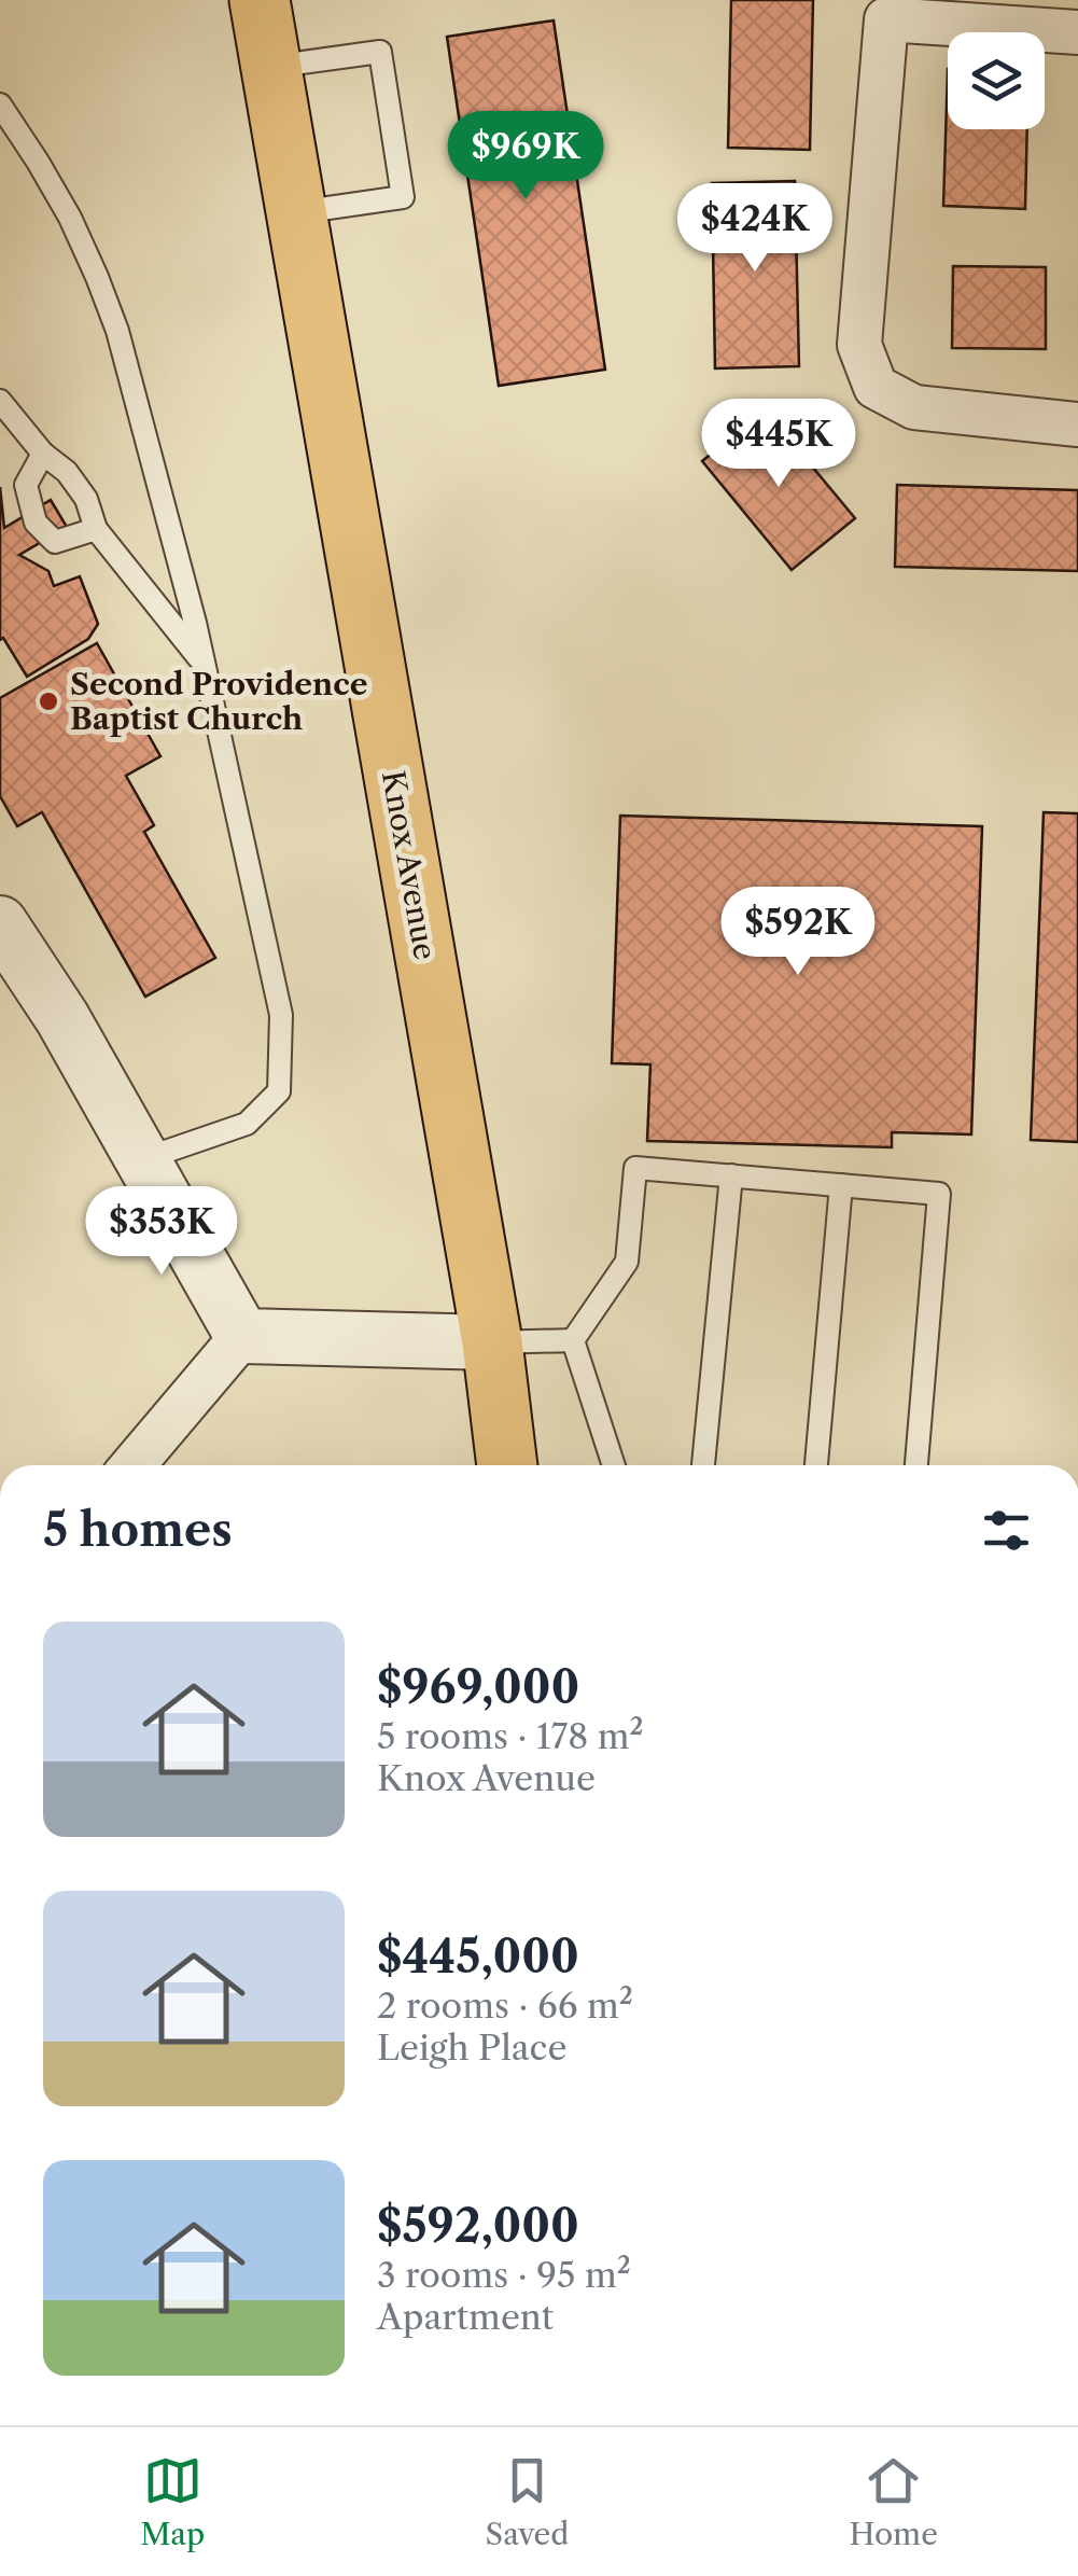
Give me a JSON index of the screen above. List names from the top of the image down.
{
  "streets": {
    "main road": ["Knox Avenue"]
  },
  "places": ["Second Providence Baptist Church"],
  "page": {
    "price": [
      "$969K",
      "$424K",
      "$445K",
      "$592K",
      "$353K"
    ],
    "heading": "5 homes",
    "list": [
      {
        "name": "$969,000",
        "note": "5 rooms · 178 m² · Knox Avenue"
      },
      {
        "name": "$445,000",
        "note": "2 rooms · 66 m² · Leigh Place"
      },
      {
        "name": "$592,000",
        "note": "3 rooms · 95 m² · Apartment"
      }
    ],
    "tabs": ["Map", "Saved", "Home"]
  }
}
